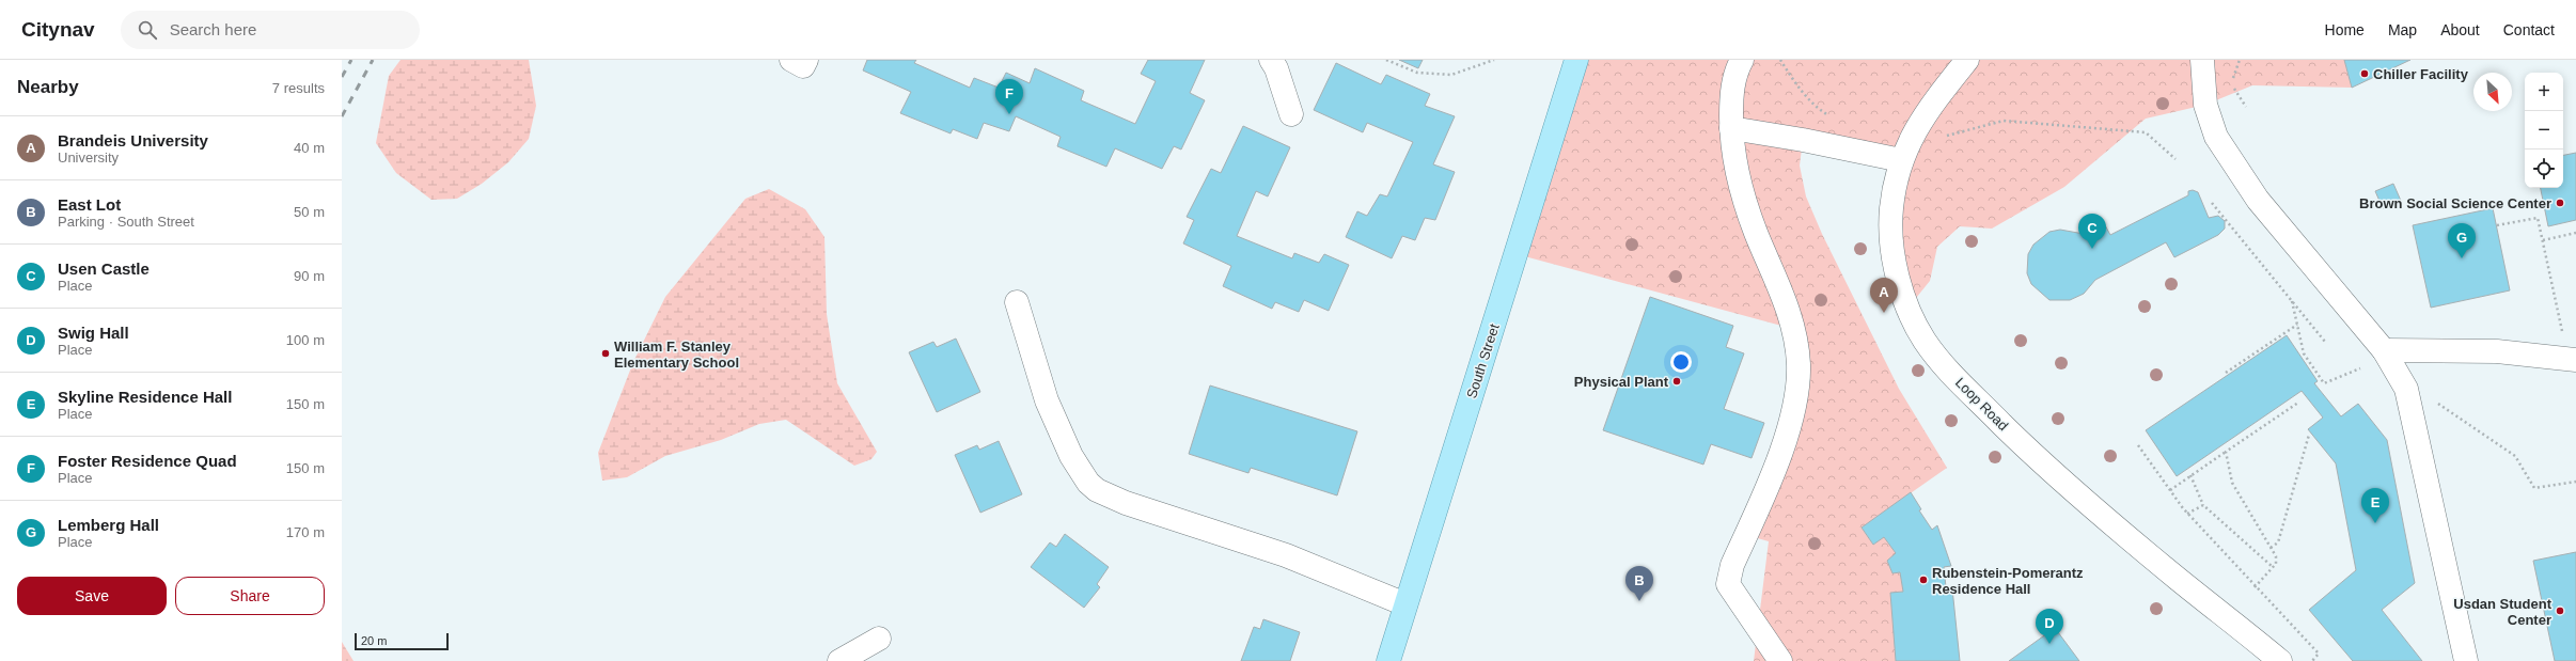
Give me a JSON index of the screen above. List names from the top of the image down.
{
  "streets": {
    "main road": ["South Street"],
    "lane": ["Loop Road"]
  },
  "places": [
    "Chiller Facility",
    "Brown Social Science Center",
    "William F. Stanley Elementary School",
    "Physical Plant",
    "Rubenstein-Pomerantz Residence Hall",
    "Usdan Student Center"
  ],
  "scale_bar": "20 m",
  "north": "bottom right",
  "page": {
    "header": "Citynav",
    "search": "Search here",
    "nav": [
      "Home",
      "Map",
      "About",
      "Contact"
    ],
    "heading": ["Nearby", "7 results"],
    "map_buttons": ["+", "−"],
    "pins": [
      "F",
      "C",
      "G",
      "A",
      "E",
      "B",
      "D"
    ],
    "list": [
      {
        "mark": "A",
        "name": "Brandeis University",
        "note": "University",
        "value": "40 m"
      },
      {
        "mark": "B",
        "name": "East Lot",
        "note": "Parking · South Street",
        "value": "50 m"
      },
      {
        "mark": "C",
        "name": "Usen Castle",
        "note": "Place",
        "value": "90 m"
      },
      {
        "mark": "D",
        "name": "Swig Hall",
        "note": "Place",
        "value": "100 m"
      },
      {
        "mark": "E",
        "name": "Skyline Residence Hall",
        "note": "Place",
        "value": "150 m"
      },
      {
        "mark": "F",
        "name": "Foster Residence Quad",
        "note": "Place",
        "value": "150 m"
      },
      {
        "mark": "G",
        "name": "Lemberg Hall",
        "note": "Place",
        "value": "170 m"
      }
    ],
    "buttons": ["Save", "Share"],
    "scale": "20 m"
  }
}
